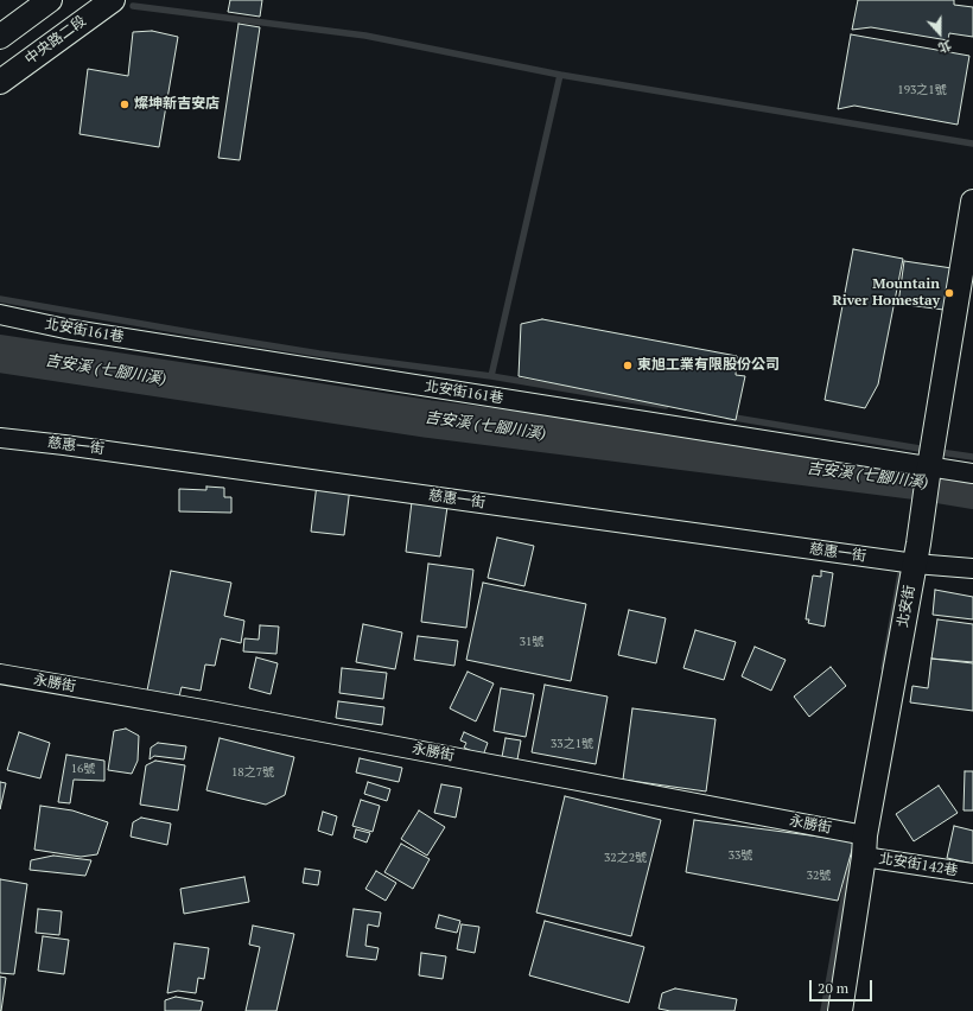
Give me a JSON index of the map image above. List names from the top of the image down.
{
  "streets": {
    "street": [
      "中央路二段",
      "北安街161巷",
      "慈惠一街",
      "北安街",
      "永勝街",
      "北安街142巷"
    ]
  },
  "crossings": [
    ["北安街161巷", "北安街"],
    ["慈惠一街", "北安街"],
    ["北安街", "永勝街"],
    ["北安街", "北安街142巷"],
    ["永勝街", "北安街142巷"]
  ],
  "water": ["吉安溪 (七腳川溪)"],
  "places": ["燦坤新吉安店", "Mountain River Homestay", "東旭工業有限股份公司"],
  "house_numbers": [
    "193之1號",
    "31號",
    "33之1號",
    "16號",
    "18之7號",
    "33號",
    "32之2號",
    "32號"
  ],
  "scale_bar": "20 m",
  "north": "bottom"
}
